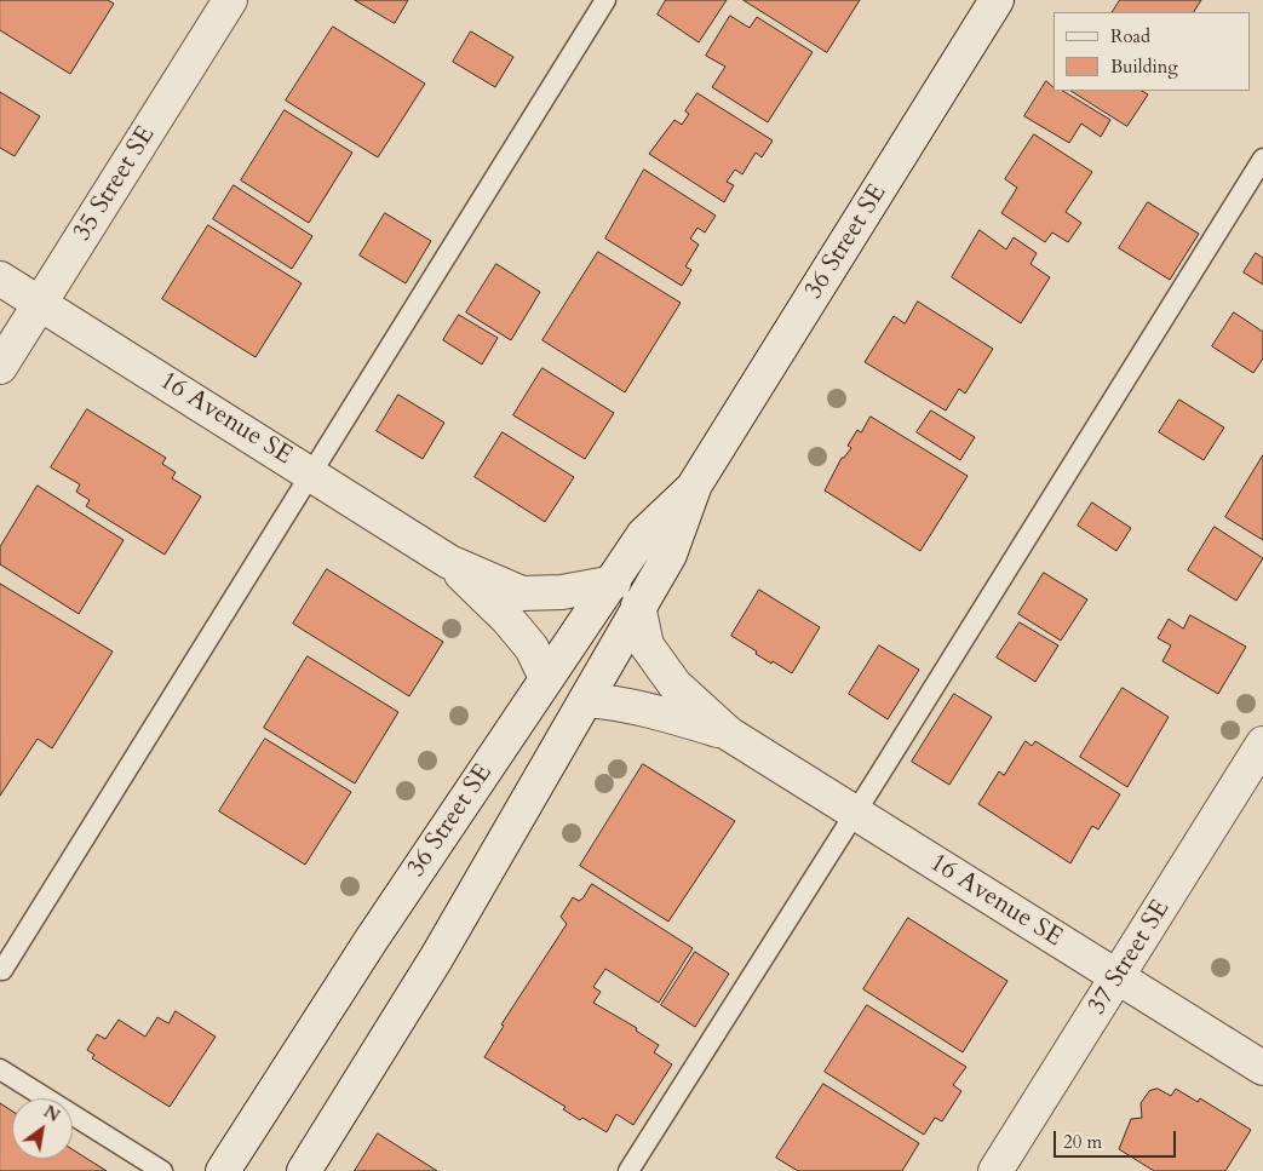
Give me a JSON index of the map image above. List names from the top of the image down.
{
  "streets": {
    "street": [
      "35 Street SE",
      "36 Street SE",
      "16 Avenue SE",
      "37 Street SE"
    ]
  },
  "crossings": [
    ["35 Street SE", "16 Avenue SE"],
    ["36 Street SE", "16 Avenue SE"],
    ["16 Avenue SE", "37 Street SE"]
  ],
  "legend": ["Road", "Building"],
  "scale_bar": "20 m",
  "north": "top right"
}
